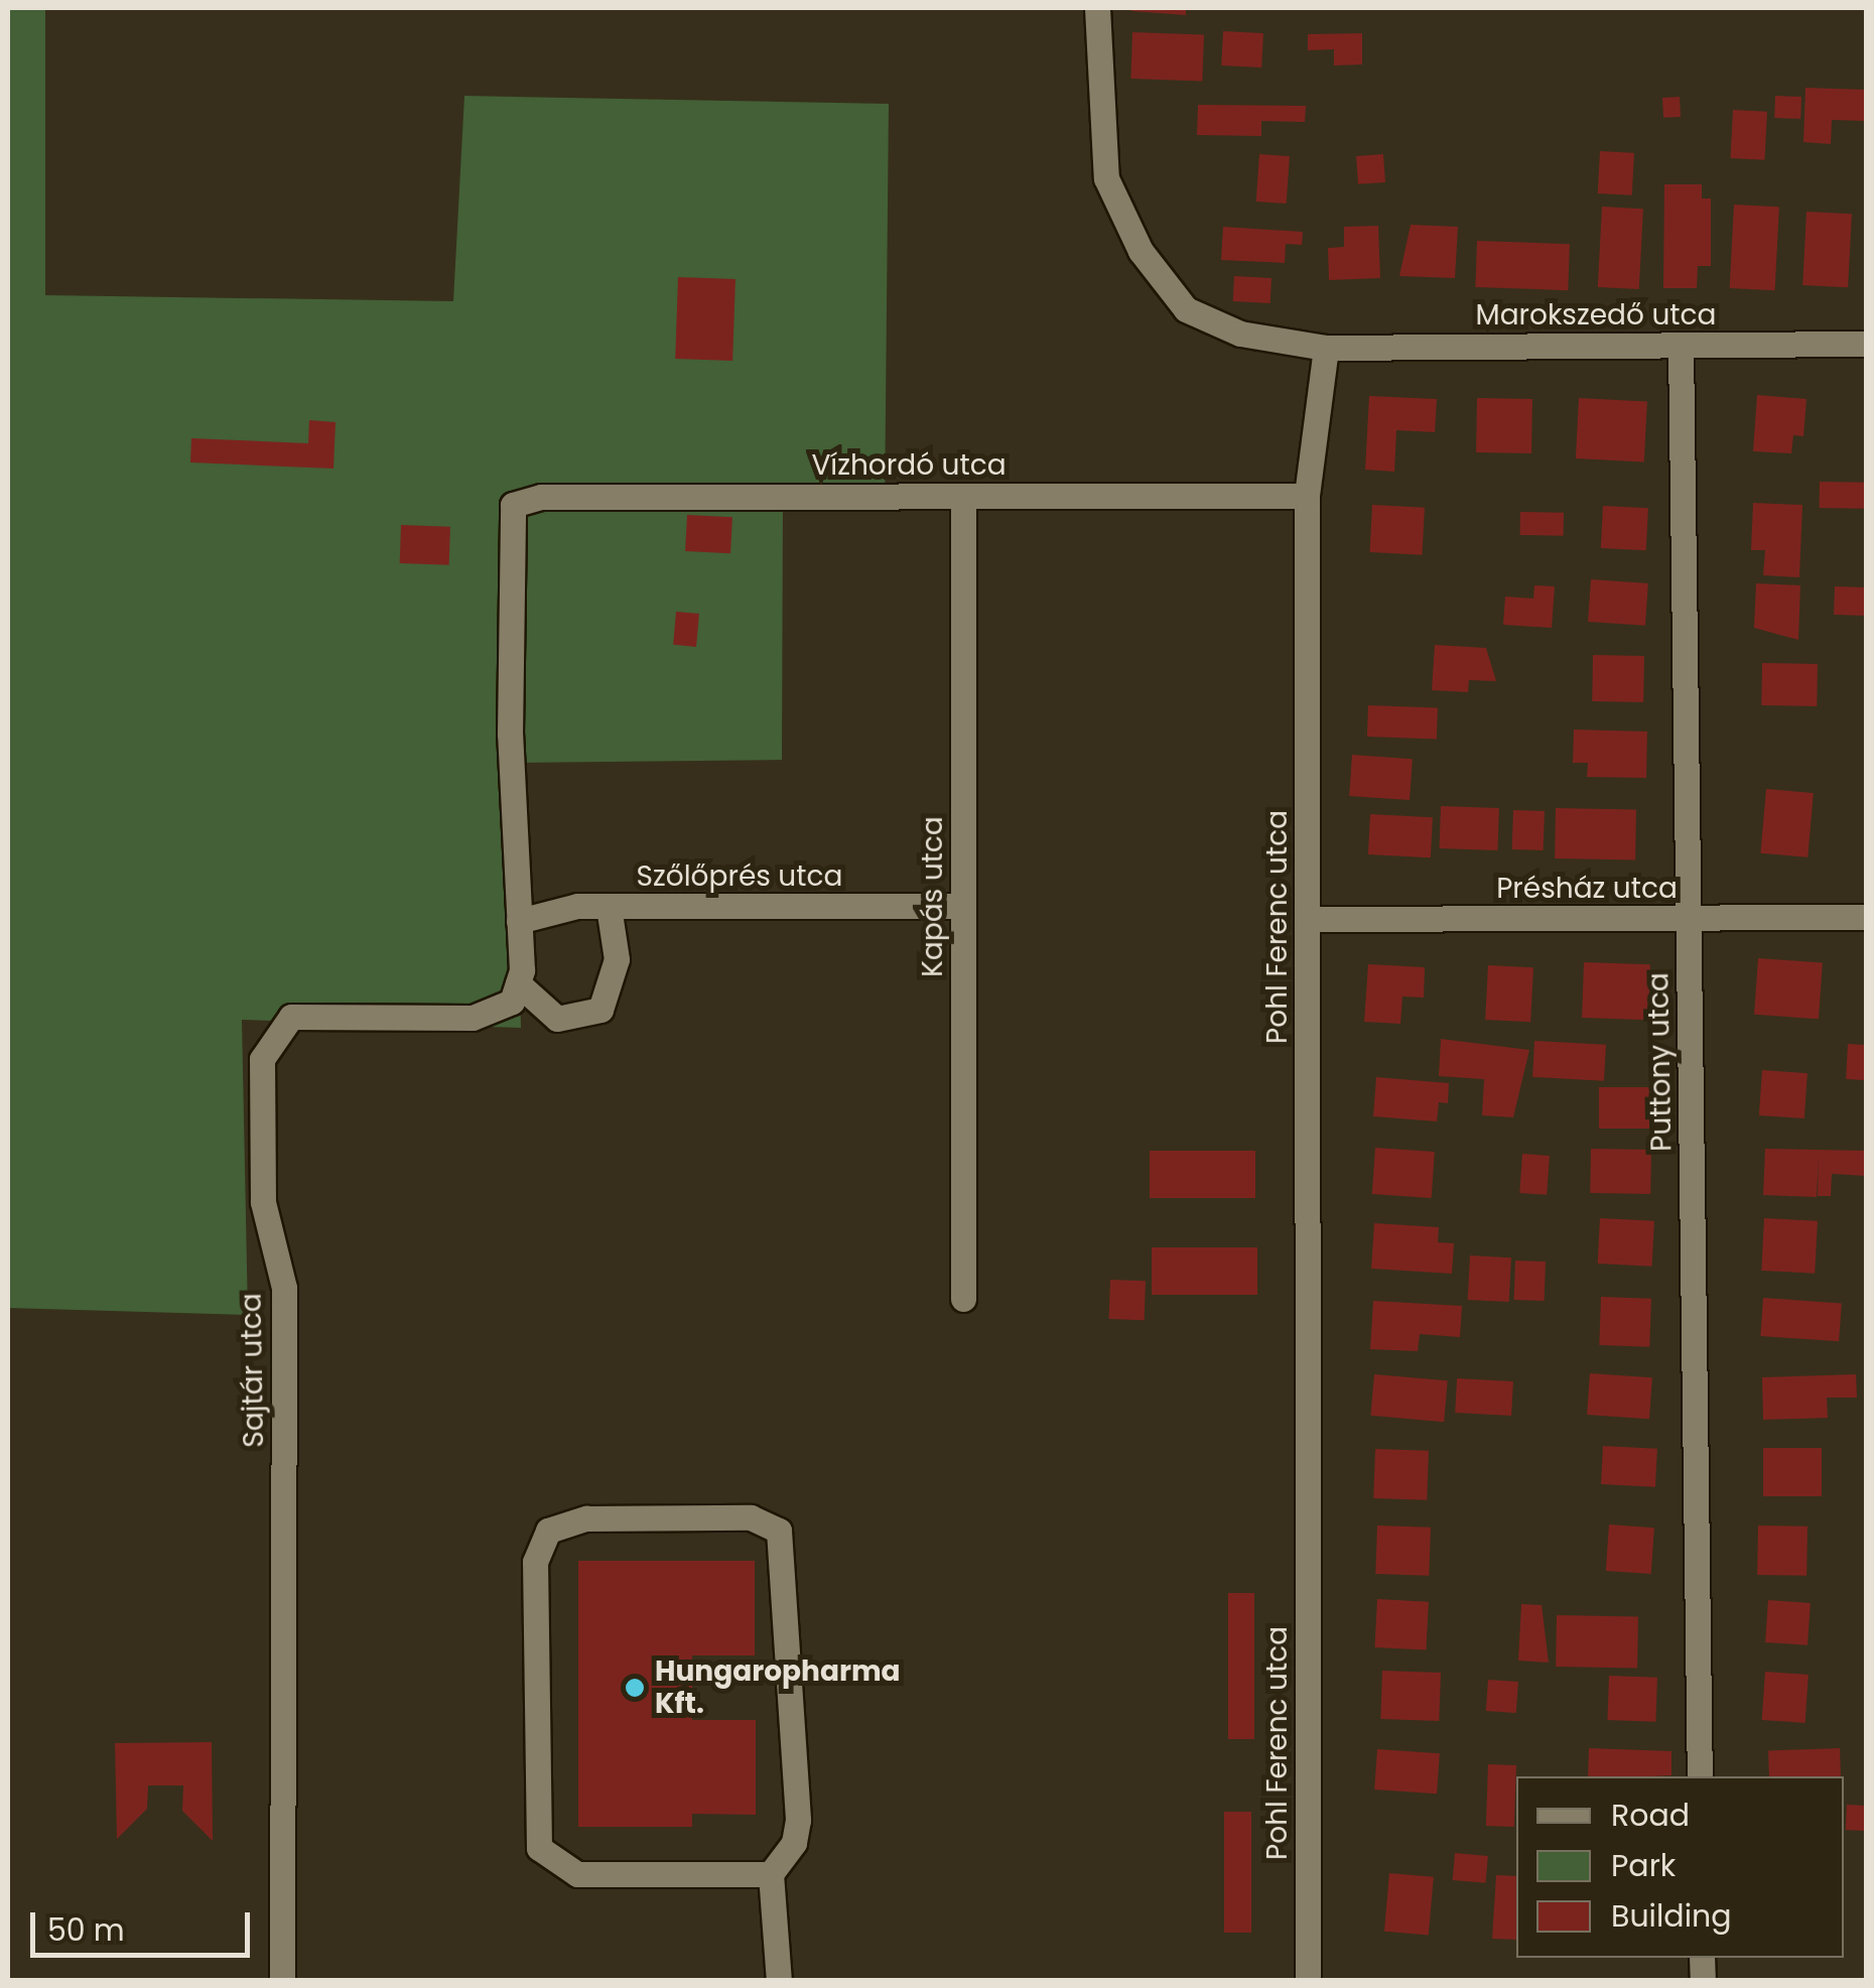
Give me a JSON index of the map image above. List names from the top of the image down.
{
  "streets": {
    "street": [
      "Marokszedő utca",
      "Vízhordó utca",
      "Szőlőprés utca",
      "Présház utca",
      "Kapás utca",
      "Pohl Ferenc utca",
      "Puttony utca",
      "Sajtár utca"
    ]
  },
  "crossings": [
    ["Marokszedő utca", "Pohl Ferenc utca"],
    ["Marokszedő utca", "Puttony utca"],
    ["Vízhordó utca", "Szőlőprés utca"],
    ["Vízhordó utca", "Kapás utca"],
    ["Vízhordó utca", "Pohl Ferenc utca"],
    ["Vízhordó utca", "Sajtár utca"],
    ["Szőlőprés utca", "Kapás utca"],
    ["Szőlőprés utca", "Sajtár utca"],
    ["Présház utca", "Pohl Ferenc utca"],
    ["Présház utca", "Puttony utca"]
  ],
  "places": ["Hungaropharma Kft."],
  "legend": ["Road", "Park", "Building"],
  "scale_bar": "50 m"
}
